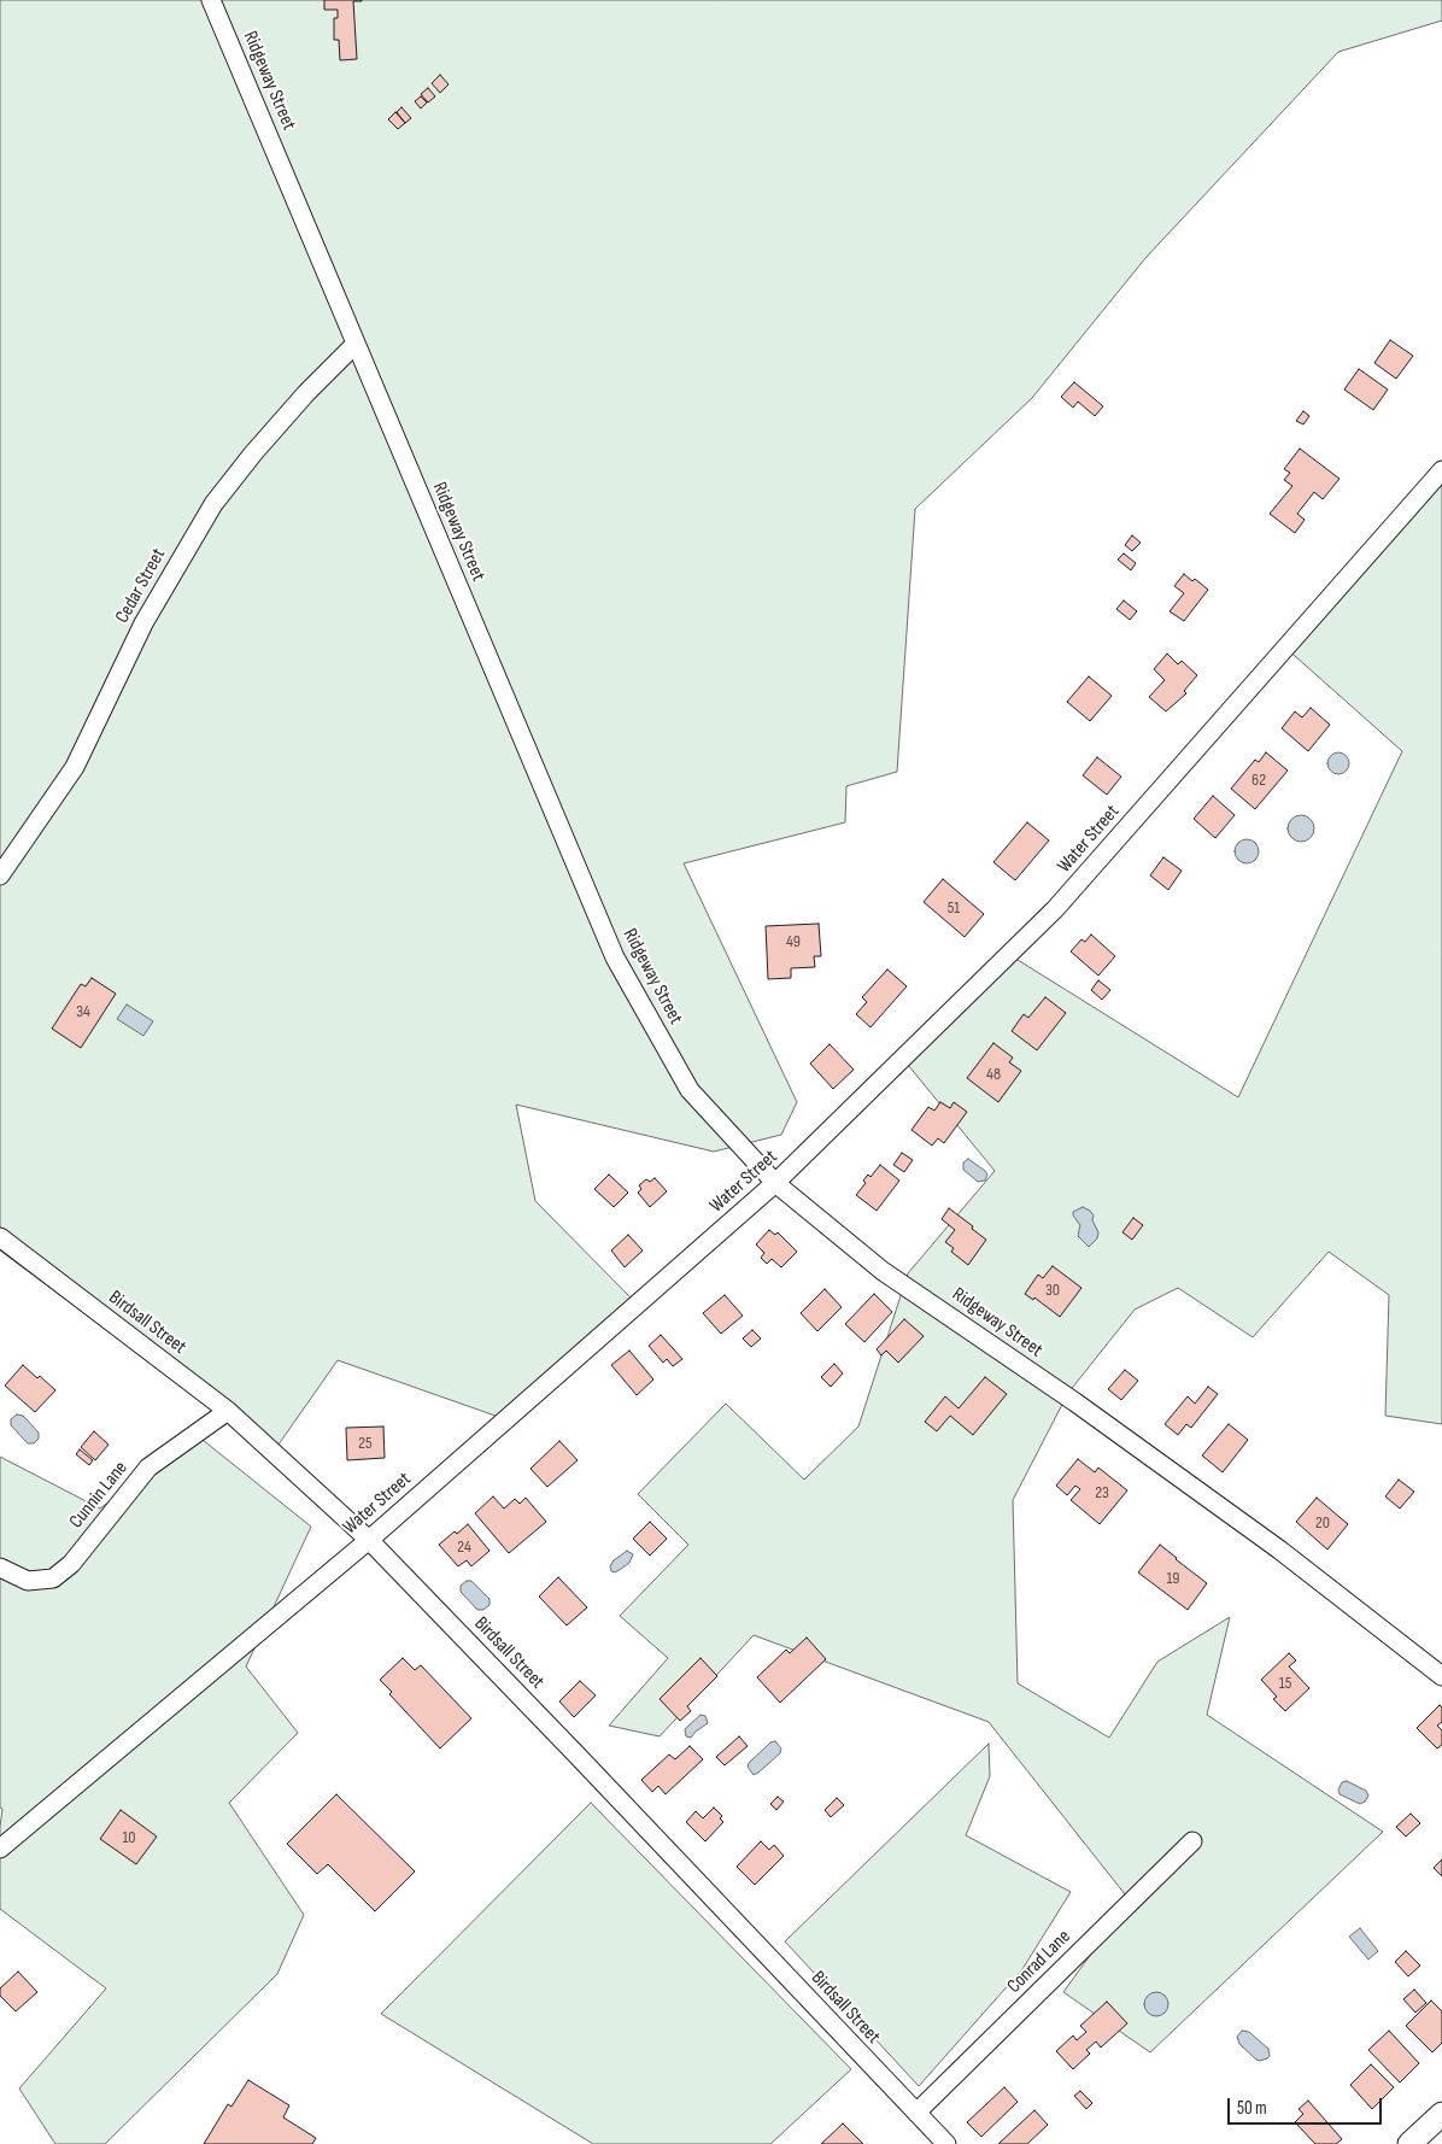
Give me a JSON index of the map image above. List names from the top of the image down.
{
  "streets": {
    "street": [
      "Ridgeway Street",
      "Cedar Street",
      "Water Street",
      "Birdsall Street",
      "Cunnin Lane",
      "Conrad Lane"
    ]
  },
  "crossings": [
    ["Ridgeway Street", "Cedar Street"],
    ["Ridgeway Street", "Water Street"],
    ["Water Street", "Birdsall Street"],
    ["Birdsall Street", "Cunnin Lane"],
    ["Birdsall Street", "Conrad Lane"]
  ],
  "house_numbers": [
    "62",
    "51",
    "49",
    "34",
    "48",
    "30",
    "25",
    "23",
    "20",
    "24",
    "19",
    "15",
    "10"
  ],
  "scale_bar": "50 m"
}
